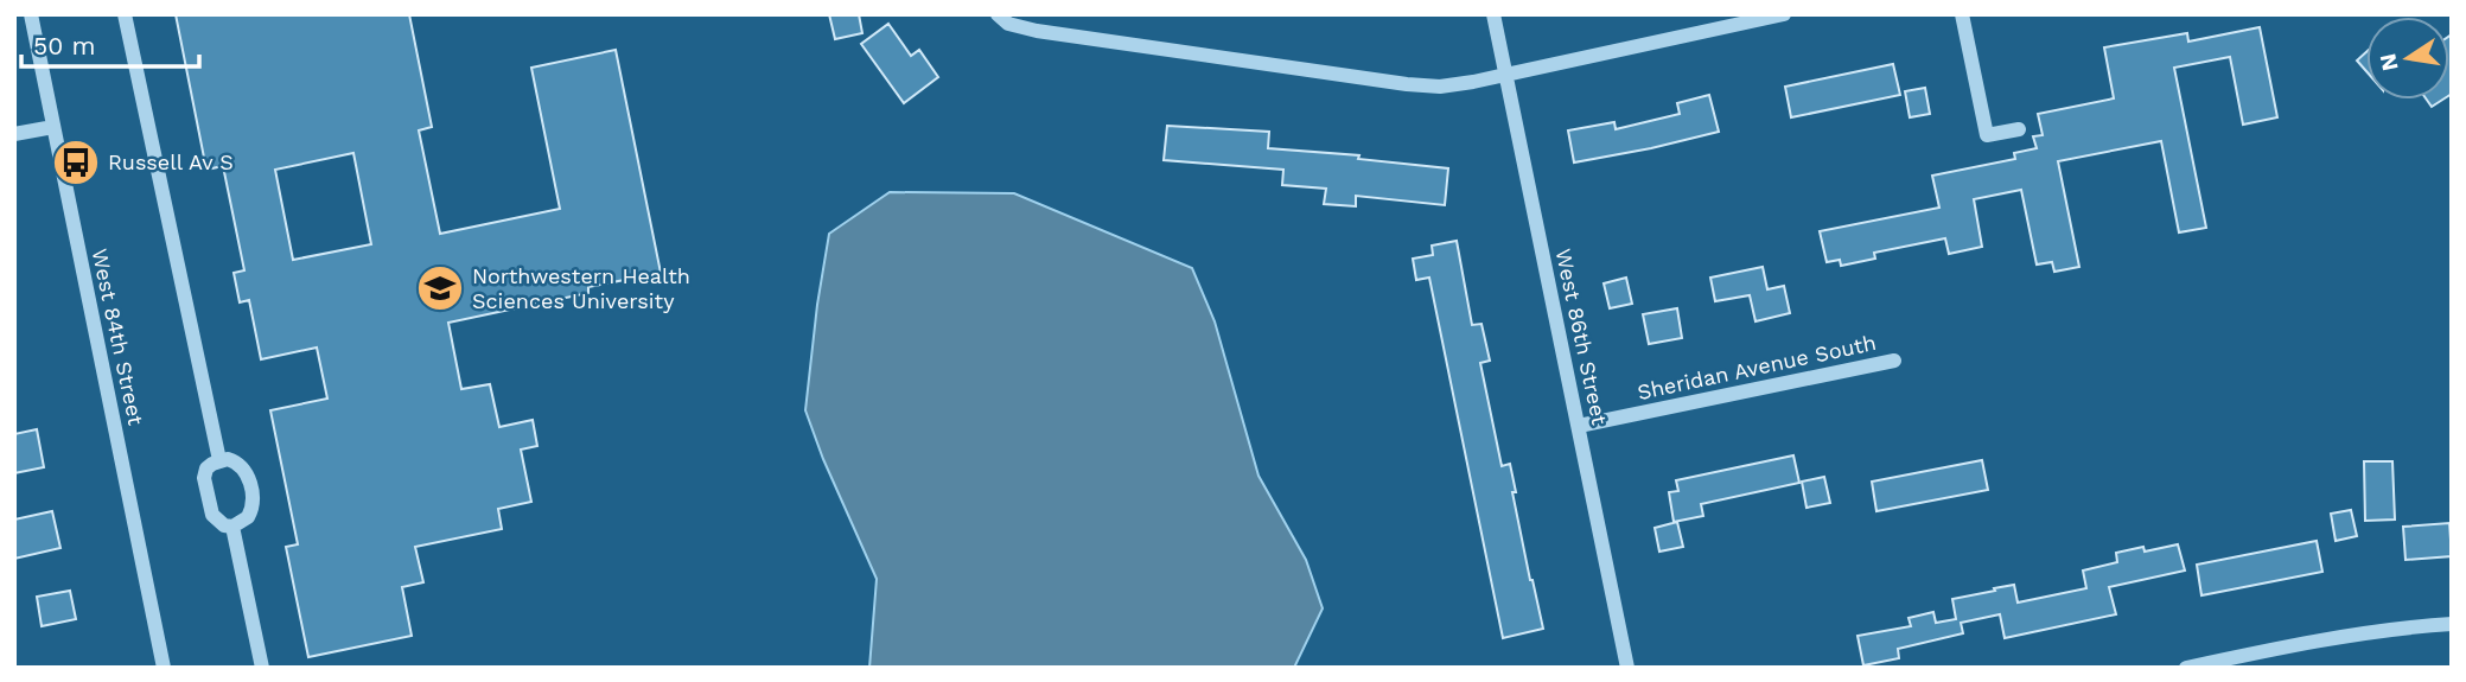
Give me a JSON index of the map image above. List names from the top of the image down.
{
  "streets": {
    "street": ["West 84th Street", "West 86th Street", "Sheridan Avenue South"]
  },
  "crossings": [
    ["West 86th Street", "Sheridan Avenue South"]
  ],
  "places": {
    "bus stop": ["Russell Av S"],
    "school or university": ["Northwestern Health Sciences University"]
  },
  "scale_bar": "50 m",
  "north": "left"
}
